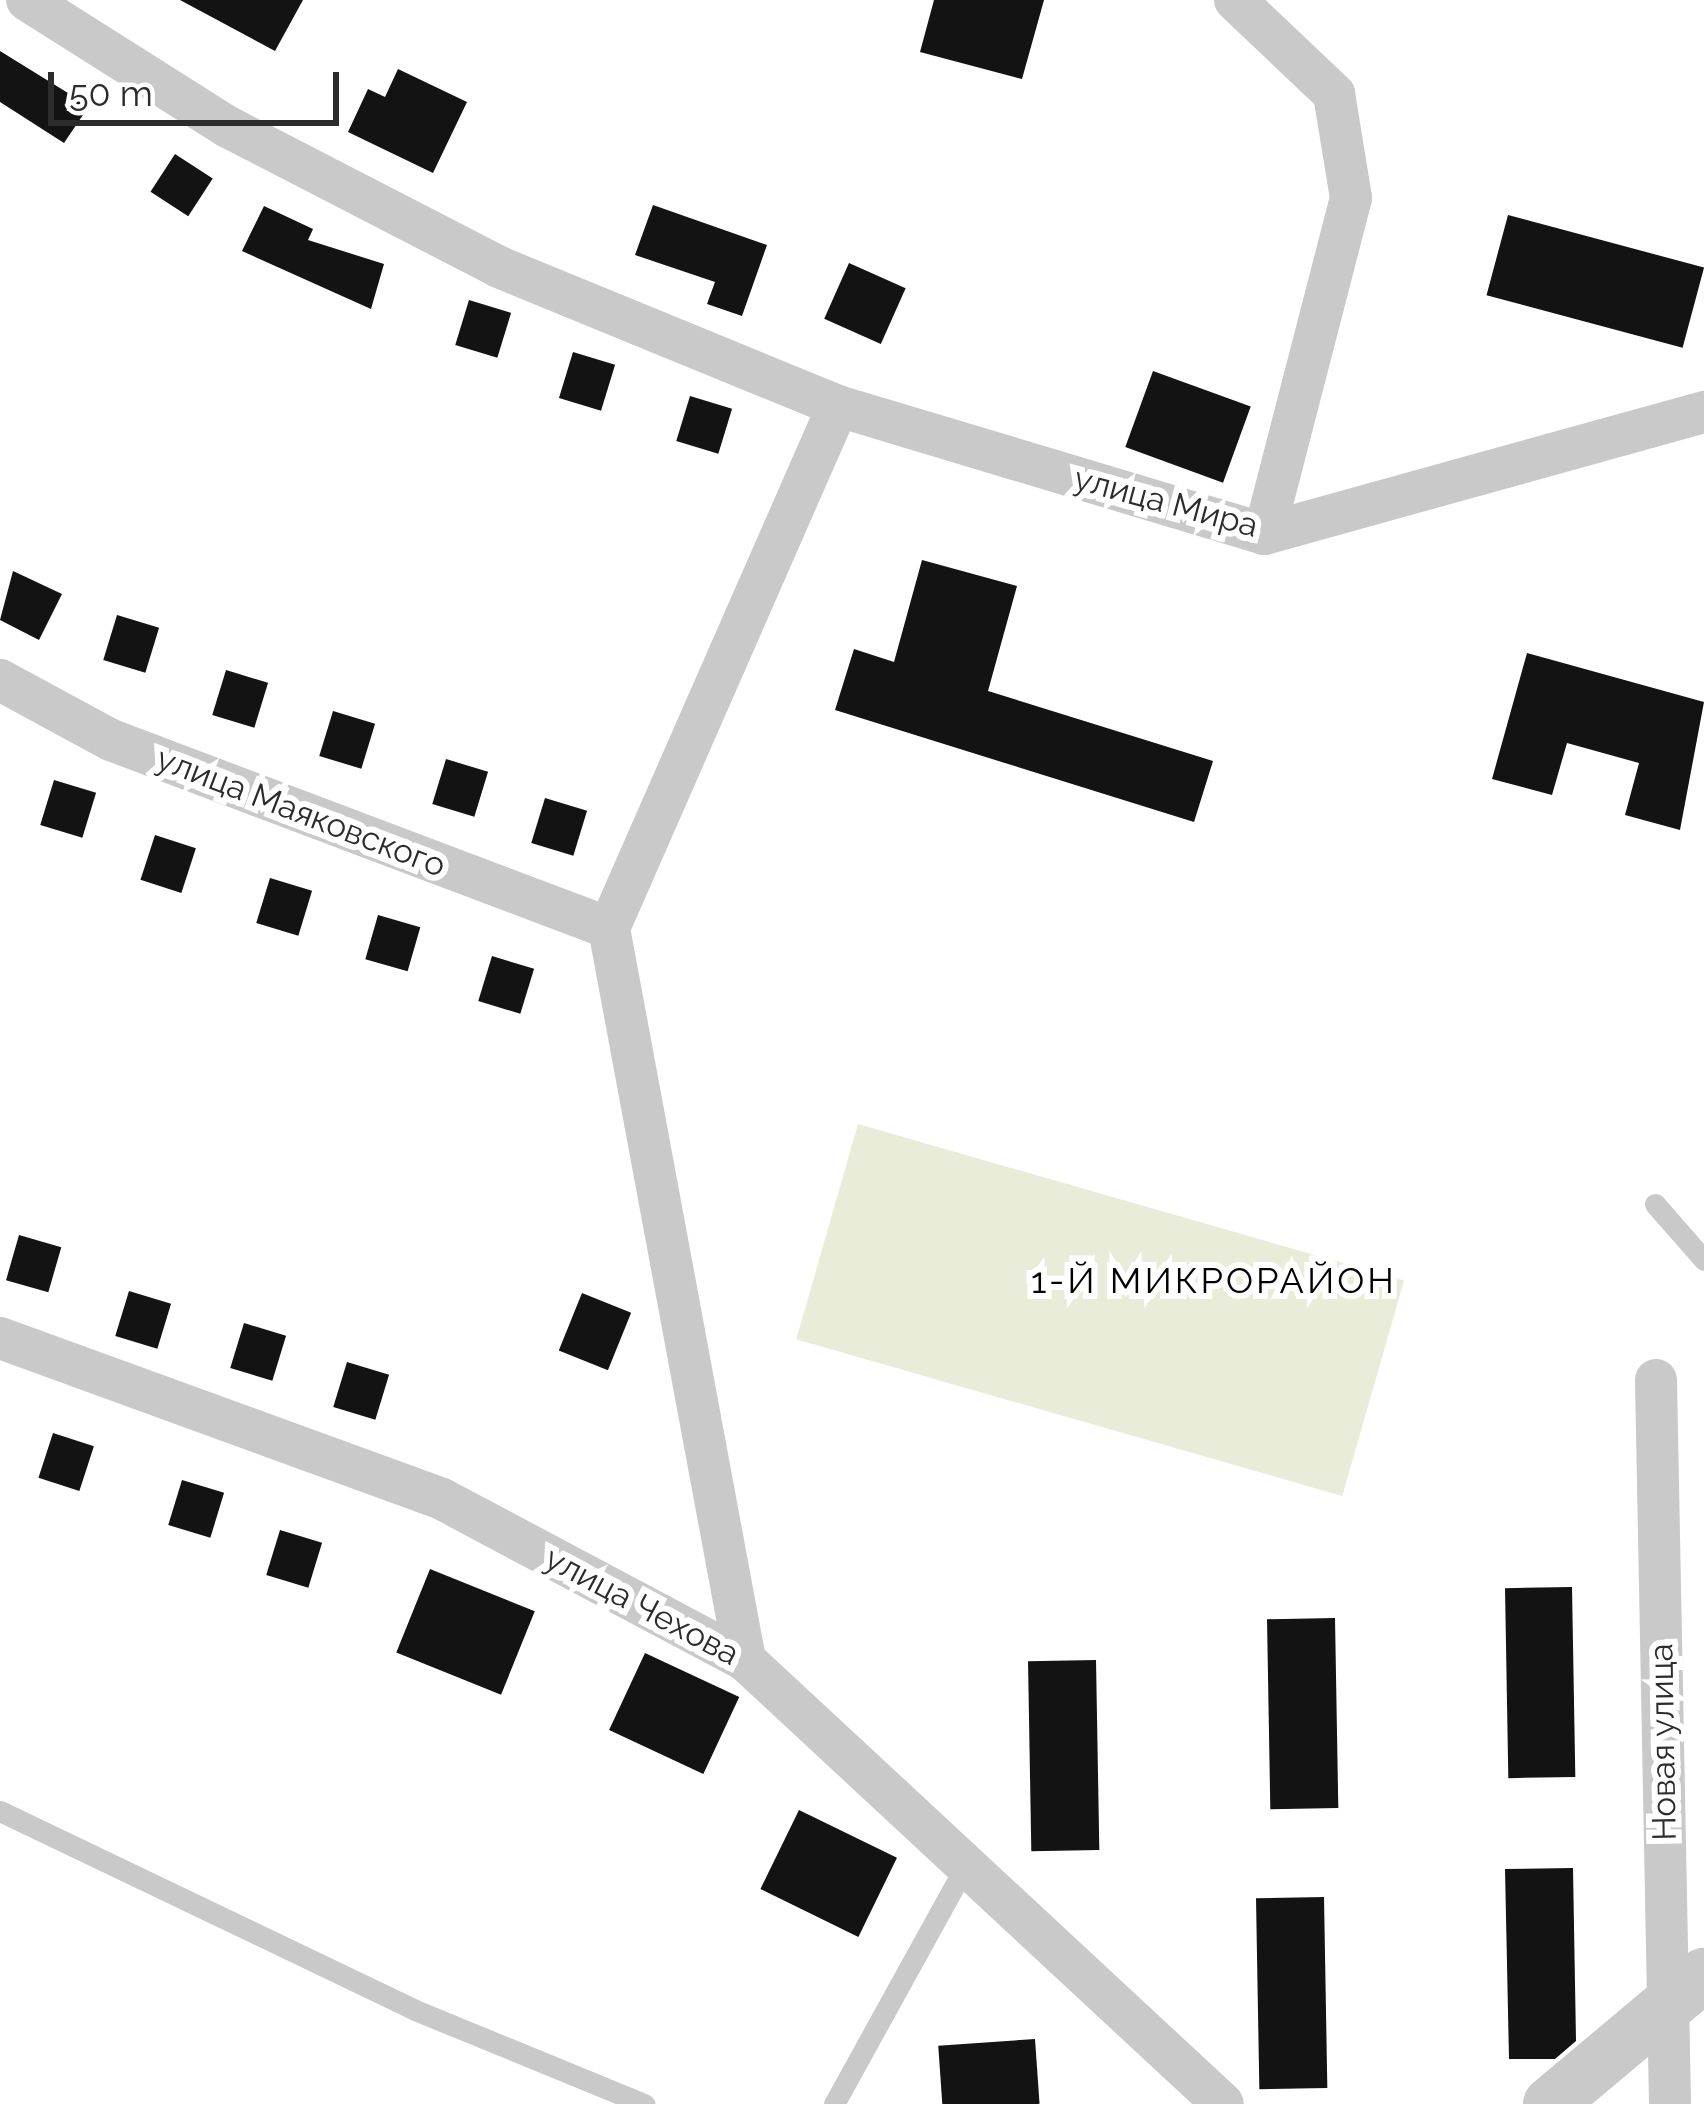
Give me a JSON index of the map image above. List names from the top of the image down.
{
  "streets": {
    "street": [
      "улица Мира",
      "улица Маяковского",
      "улица Чехова",
      "Новая улица"
    ]
  },
  "districts": ["1-Й МИКРОРАЙОН"],
  "scale_bar": "50 m"
}
